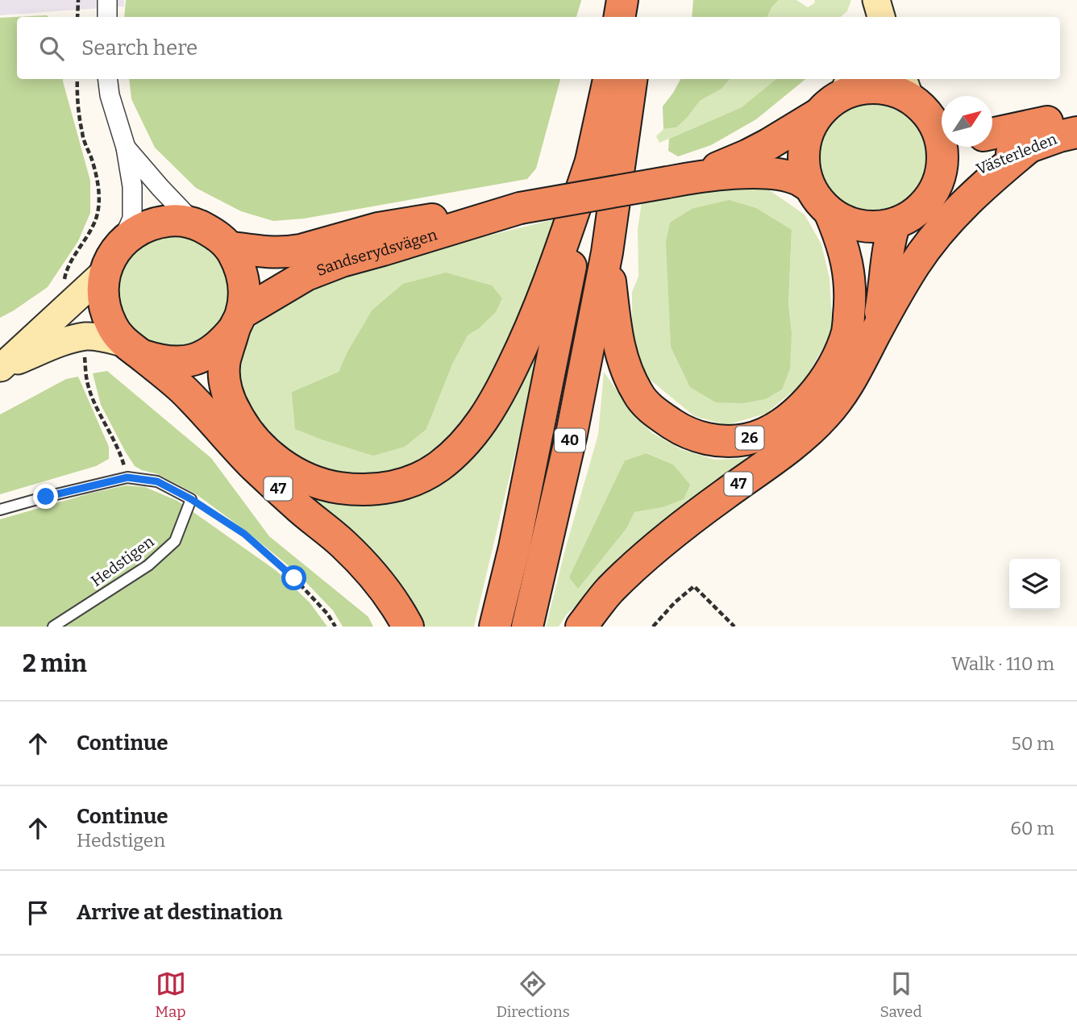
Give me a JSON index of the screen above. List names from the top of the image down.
{
  "streets": {
    "highway": [
      "Västerleden",
      "Sandserydsvägen",
      "26",
      "40",
      "47"
    ],
    "lane": ["Hedstigen"]
  },
  "crossings": [
    ["Västerleden", "26"],
    ["Sandserydsvägen", "26"],
    ["Sandserydsvägen", "47"],
    ["26", "40"],
    ["26", "47"]
  ],
  "north": "top right",
  "page": {
    "search": "Search here",
    "heading": ["2 min", "Walk · 110 m"],
    "list": [
      ["Continue", "50 m"],
      ["Continue", "Hedstigen", "60 m"],
      "Arrive at destination"
    ],
    "nav": ["Map", "Directions", "Saved"]
  }
}
